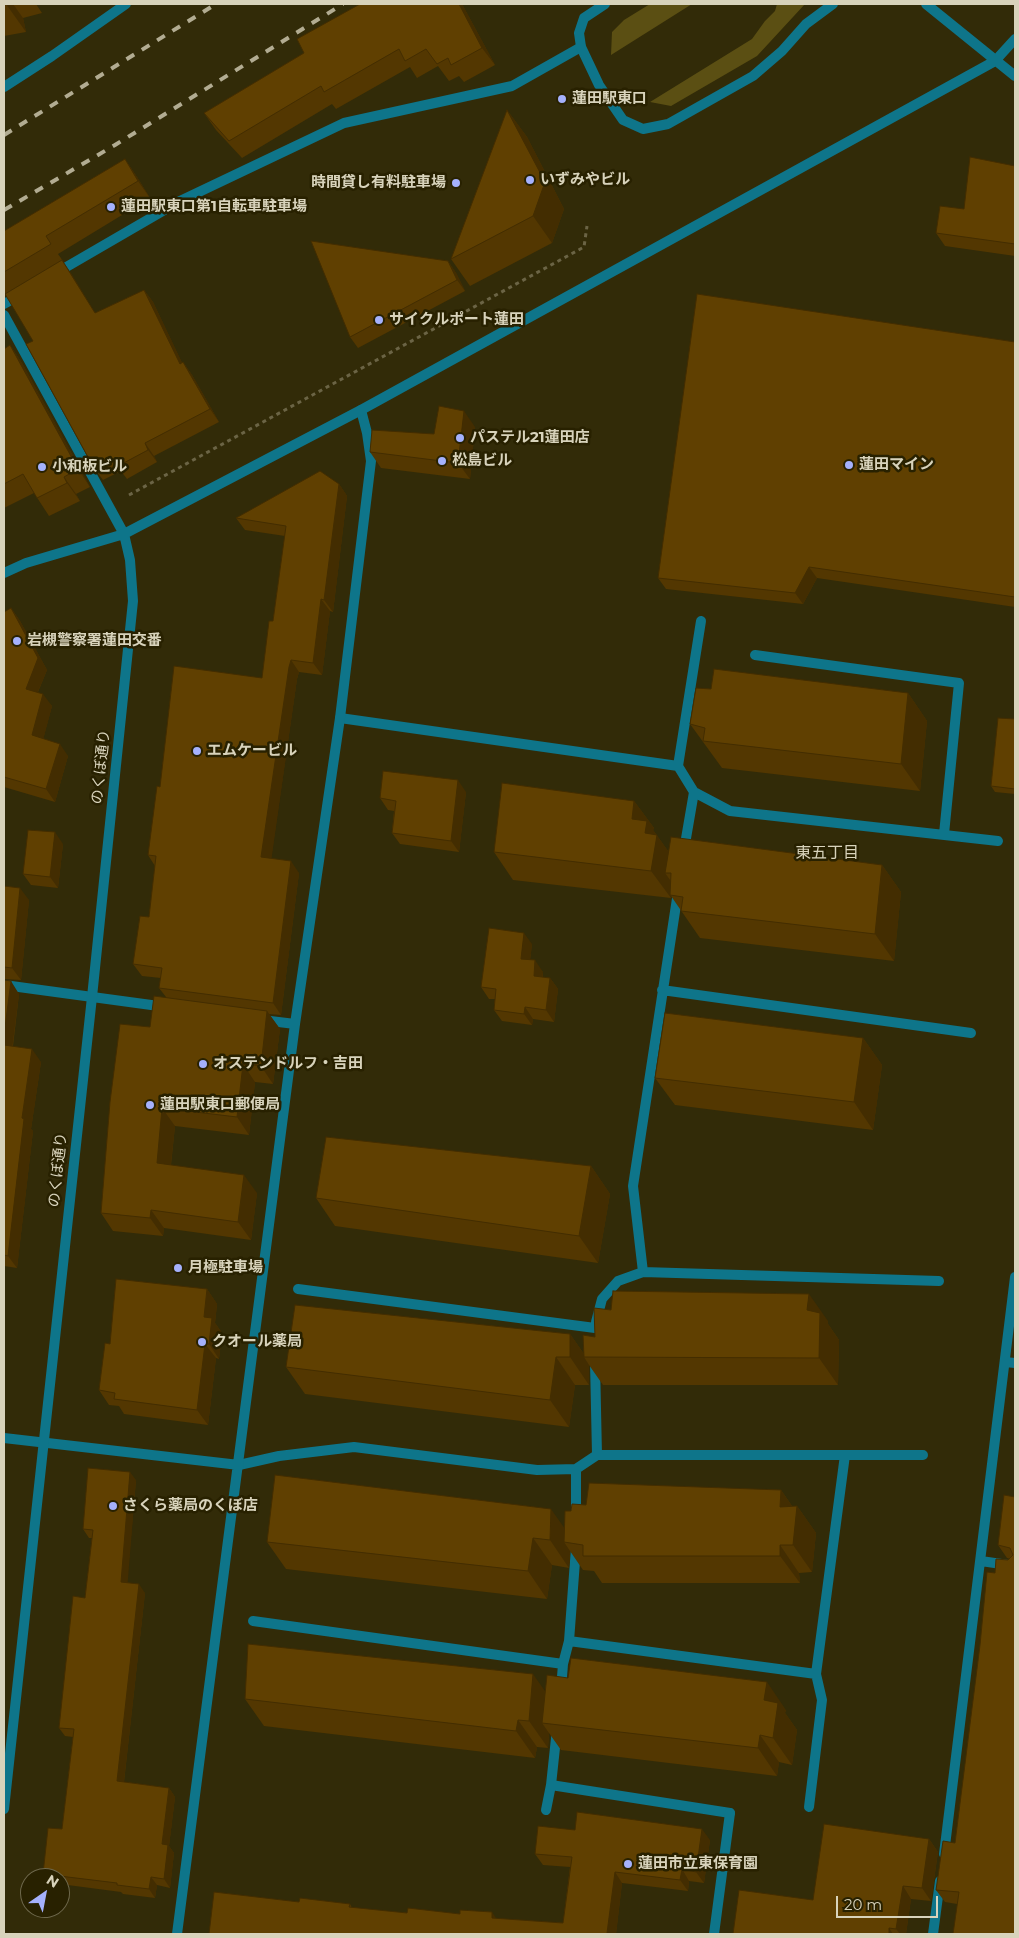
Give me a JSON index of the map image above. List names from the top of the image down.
{
  "streets": {
    "street": ["のくぼ通り"]
  },
  "districts": ["東五丁目"],
  "places": [
    "蓮田駅東口",
    "いずみやビル",
    "時間貸し有料駐車場",
    "蓮田駅東口第1自転車駐車場",
    "サイクルポート蓮田",
    "パステル21蓮田店",
    "松島ビル",
    "蓮田マイン",
    "小和板ビル",
    "岩槻警察署蓮田交番",
    "エムケービル",
    "オステンドルフ・吉田",
    "蓮田駅東口郵便局",
    "月極駐車場",
    "クオール薬局",
    "さくら薬局のくぼ店",
    "蓮田市立東保育園"
  ],
  "scale_bar": "20 m",
  "north": "top right"
}
